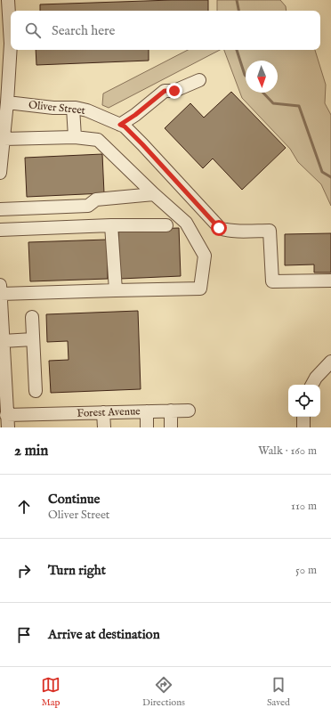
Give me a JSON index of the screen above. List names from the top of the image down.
{
  "streets": {
    "street": ["Oliver Street", "Forest Avenue"]
  },
  "north": "bottom",
  "page": {
    "search": "Search here",
    "heading": ["2 min", "Walk · 160 m"],
    "list": [
      ["Continue", "Oliver Street", "110 m"],
      ["Turn right", "50 m"],
      "Arrive at destination"
    ],
    "nav": ["Map", "Directions", "Saved"]
  }
}
